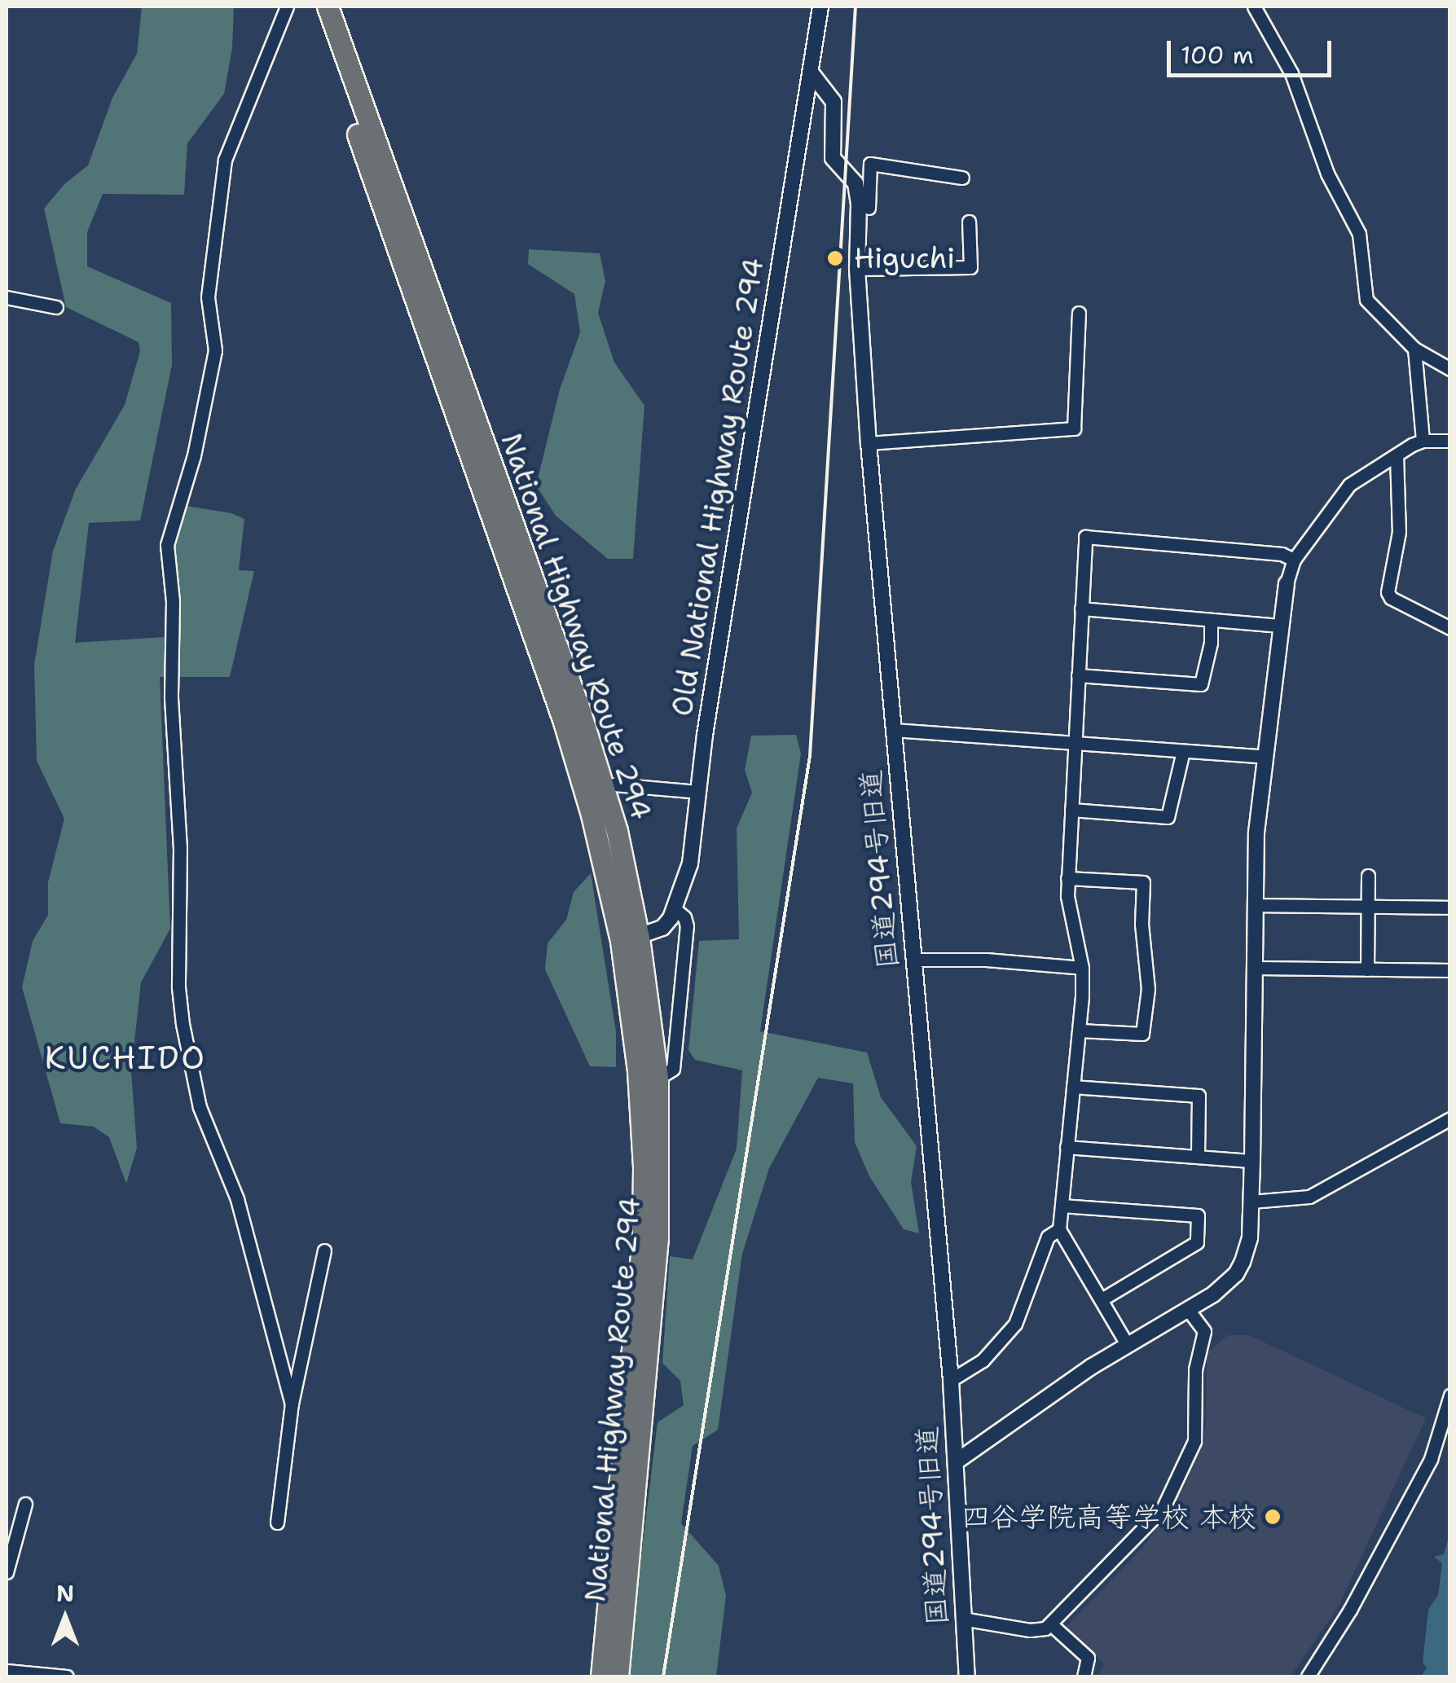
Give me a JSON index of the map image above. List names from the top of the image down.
{
  "streets": {
    "highway": ["National Highway Route 294"],
    "street": ["Old National Highway Route 294", "国道294号旧道"]
  },
  "crossings": [
    ["Old National Highway Route 294", "National Highway Route 294"],
    ["Old National Highway Route 294", "国道294号旧道"]
  ],
  "districts": ["KUCHIDO"],
  "places": ["Higuchi", "四谷学院高等学校 本校"],
  "scale_bar": "100 m",
  "north": "top"
}
